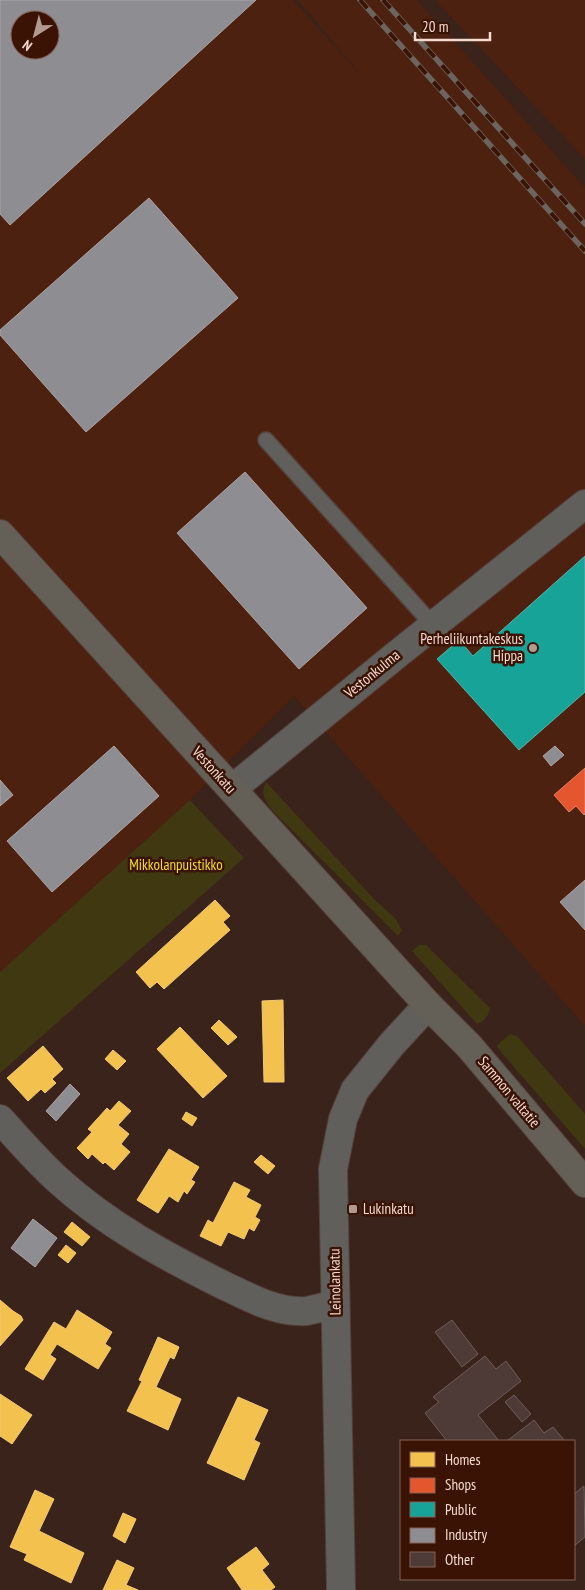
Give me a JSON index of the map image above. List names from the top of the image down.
{
  "streets": {
    "main road": ["Vestonkatu", "Sammon valtatie"],
    "street": ["Vestonkulma", "Leinolankatu"]
  },
  "crossings": [
    ["Vestonkulma", "Vestonkatu"],
    ["Vestonkatu", "Sammon valtatie"],
    ["Vestonkatu", "Leinolankatu"],
    ["Sammon valtatie", "Leinolankatu"]
  ],
  "parks": ["Mikkolanpuistikko"],
  "places": {
    "other": ["Perheliikuntakeskus Hippa"],
    "transit": ["Lukinkatu"]
  },
  "legend": [
    "Homes",
    "Shops",
    "Public",
    "Industry",
    "Other"
  ],
  "scale_bar": "20 m",
  "north": "bottom left"
}
